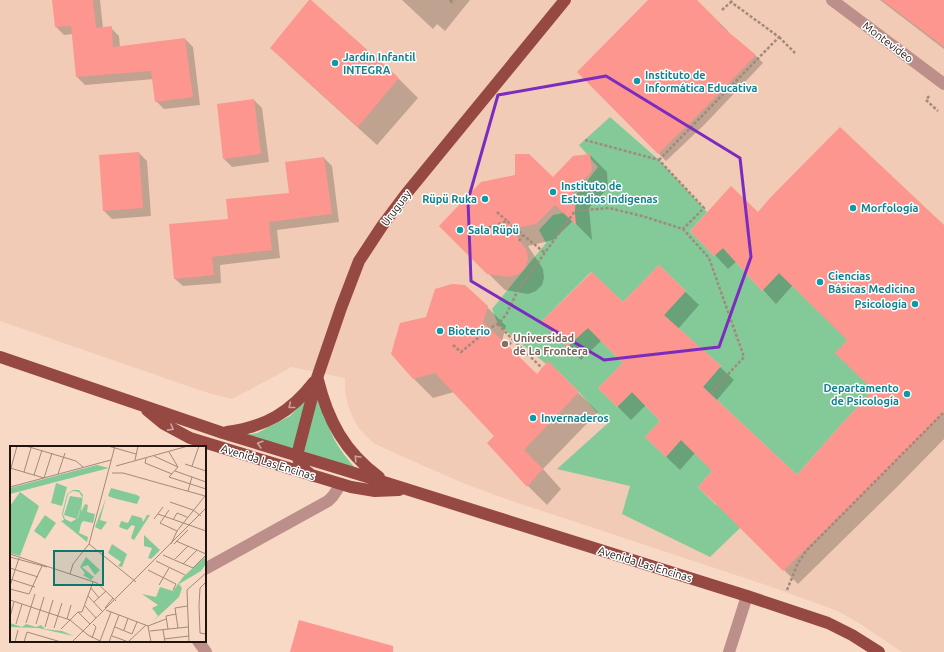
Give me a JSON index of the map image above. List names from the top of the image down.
{
  "streets": {
    "main road": ["Uruguay", "Avenida Las Encinas"],
    "street": ["Montevideo"]
  },
  "crossings": [
    ["Uruguay", "Avenida Las Encinas"]
  ],
  "places": [
    "Jardín Infantil INTEGRA",
    "Instituto de Informática Educativa",
    "Instituto de Estudios Indígenas",
    "Rüpü Ruka",
    "Morfología",
    "Sala Rüpü",
    "Ciencias Básicas Medicina",
    "Psicología",
    "Bioterio",
    "Universidad de La Frontera",
    "Departamento de Psicología",
    "Invernaderos"
  ]
}
